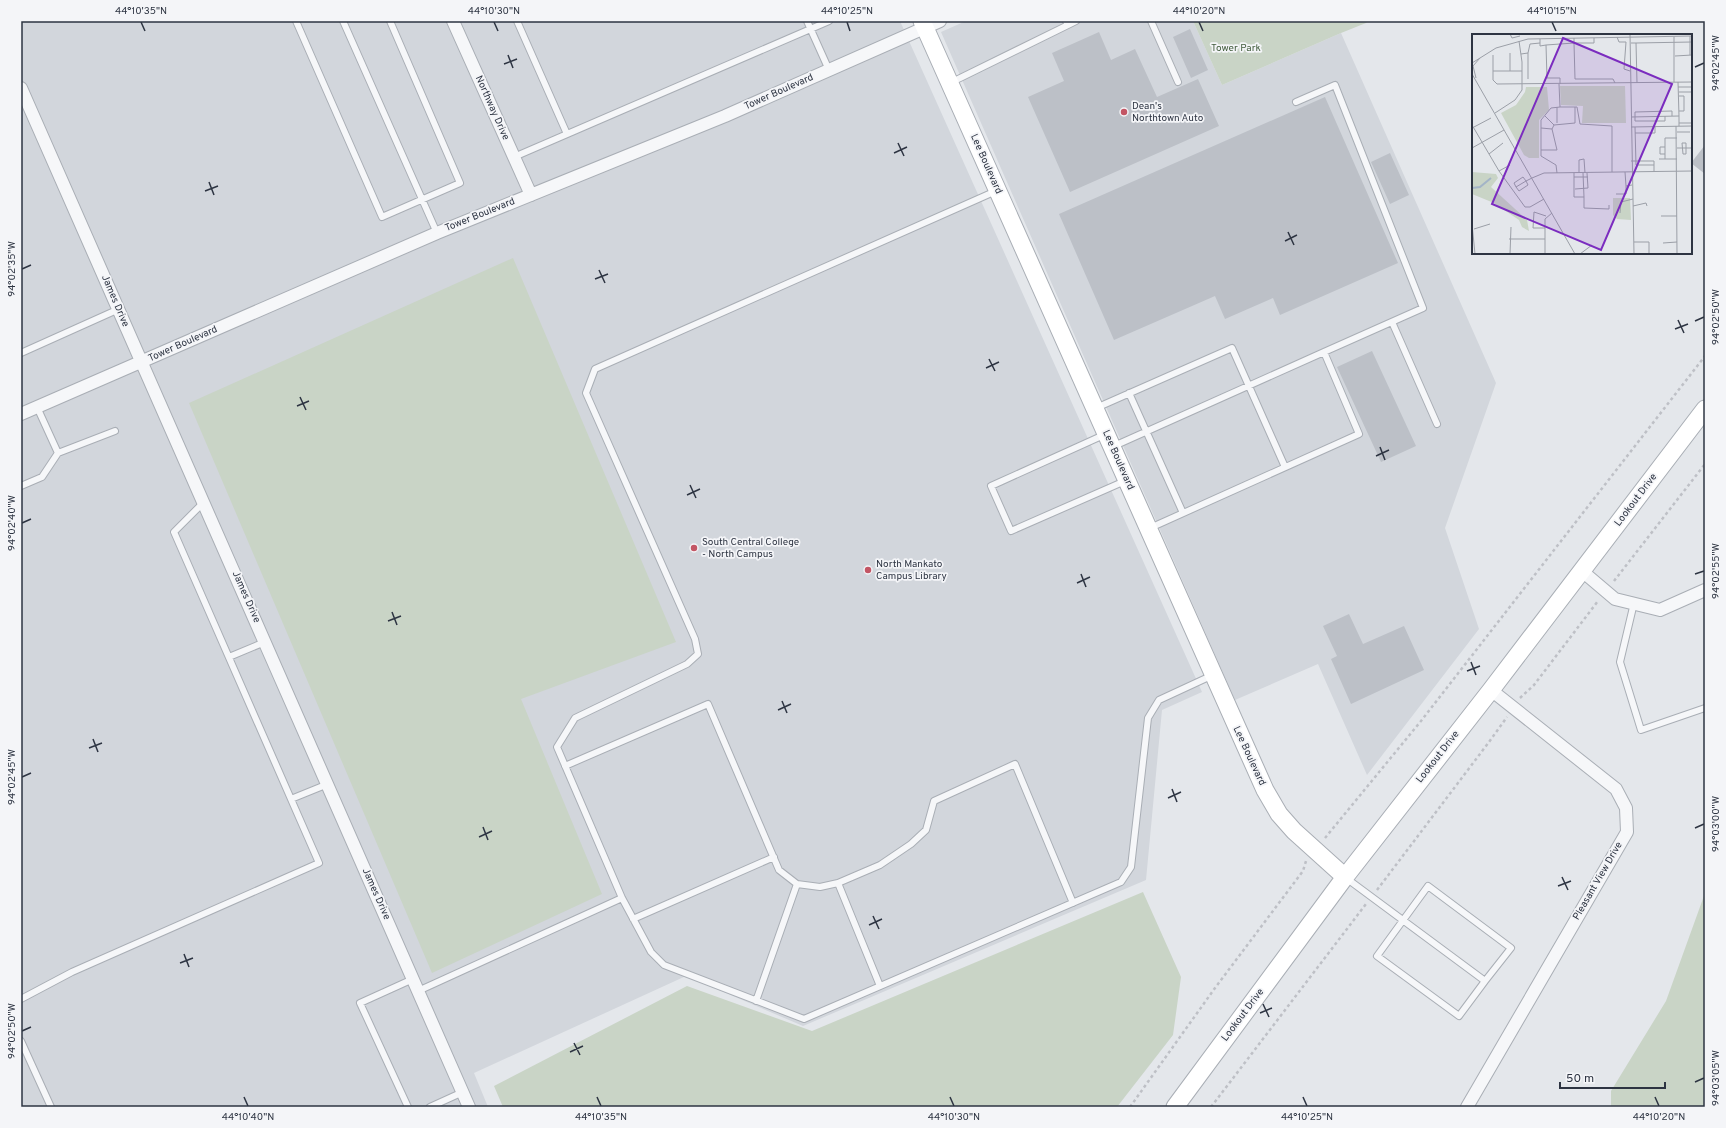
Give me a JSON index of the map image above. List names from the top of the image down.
{
  "streets": {
    "street": [
      "Tower Boulevard",
      "Northway Drive",
      "Lee Boulevard",
      "James Drive",
      "Lookout Drive",
      "Pleasant View Drive"
    ]
  },
  "crossings": [
    ["Tower Boulevard", "Northway Drive"],
    ["Tower Boulevard", "Lee Boulevard"],
    ["Tower Boulevard", "James Drive"],
    ["Lee Boulevard", "Lookout Drive"],
    ["Lookout Drive", "Pleasant View Drive"]
  ],
  "parks": ["Tower Park"],
  "places": ["Dean's Northtown Auto", "South Central College - North Campus", "North Mankato Campus Library"],
  "scale_bar": "50 m",
  "coordinates": [
    "44°10'35\"N",
    "44°10'30\"N",
    "44°10'25\"N",
    "44°10'20\"N",
    "44°10'15\"N",
    "94°02'45\"W",
    "94°02'35\"W",
    "94°02'50\"W",
    "94°02'40\"W",
    "94°02'55\"W",
    "94°03'00\"W",
    "94°03'05\"W",
    "44°10'40\"N"
  ]
}
